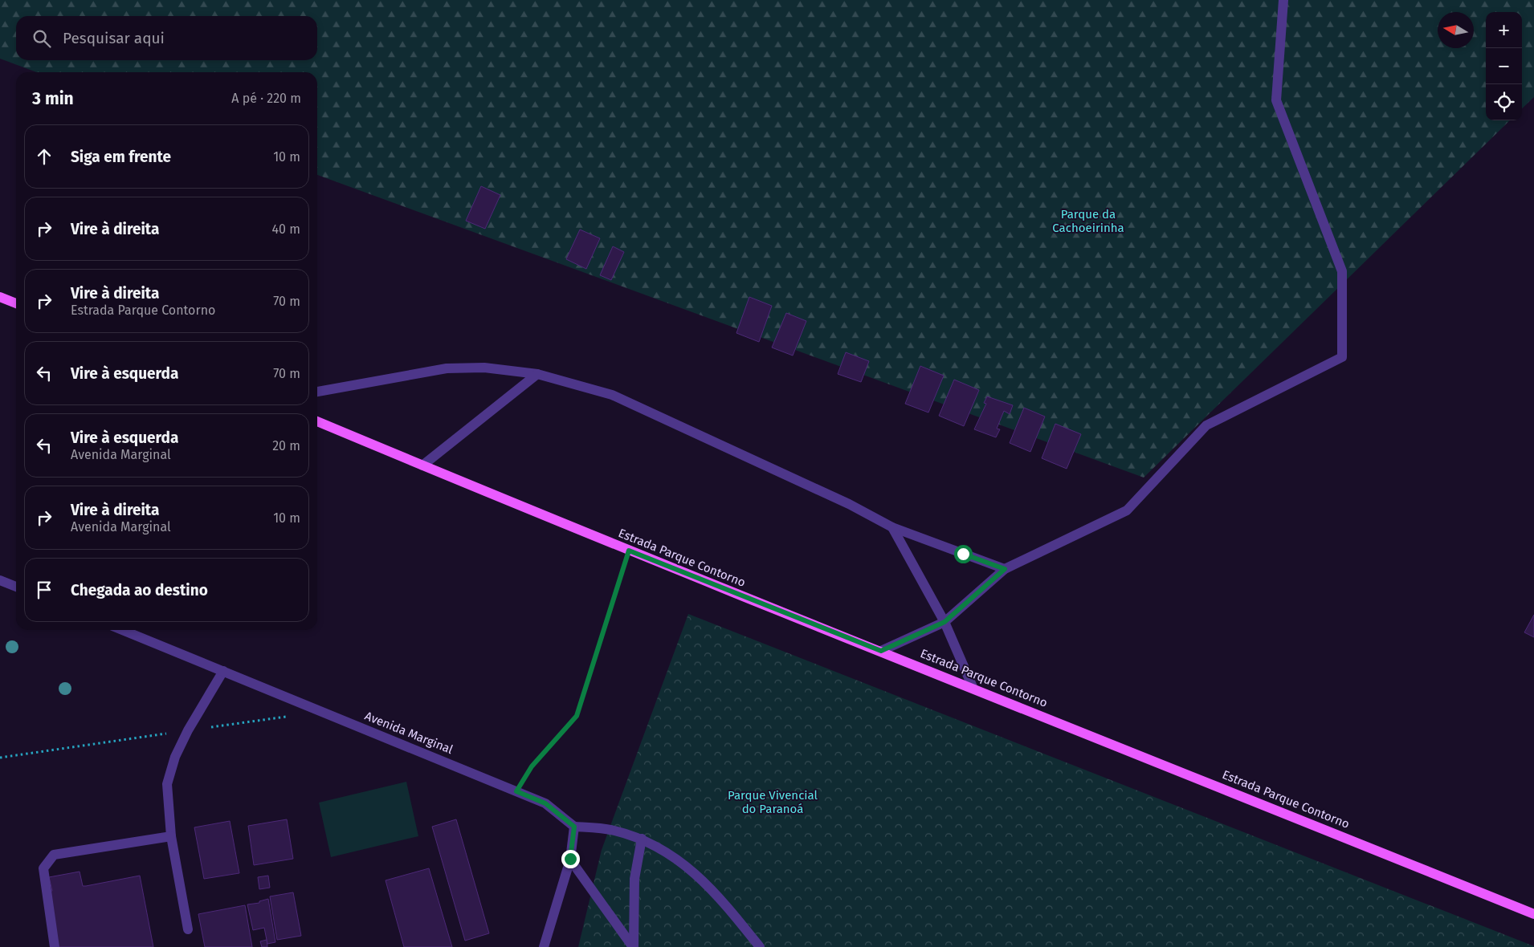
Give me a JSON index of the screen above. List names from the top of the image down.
{
  "streets": {
    "main road": ["Estrada Parque Contorno"],
    "street": ["Avenida Marginal"]
  },
  "parks": ["Parque da Cachoeirinha", "Parque Vivencial do Paranoá"],
  "north": "left",
  "page": {
    "map_buttons": ["+", "−"],
    "search": "Pesquisar aqui",
    "heading": ["3 min", "A pé · 220 m"],
    "list": [
      ["Siga em frente", "10 m"],
      ["Vire à direita", "40 m"],
      ["Vire à direita", "Estrada Parque Contorno", "70 m"],
      ["Vire à esquerda", "70 m"],
      ["Vire à esquerda", "Avenida Marginal", "20 m"],
      ["Vire à direita", "Avenida Marginal", "10 m"],
      "Chegada ao destino"
    ]
  }
}
